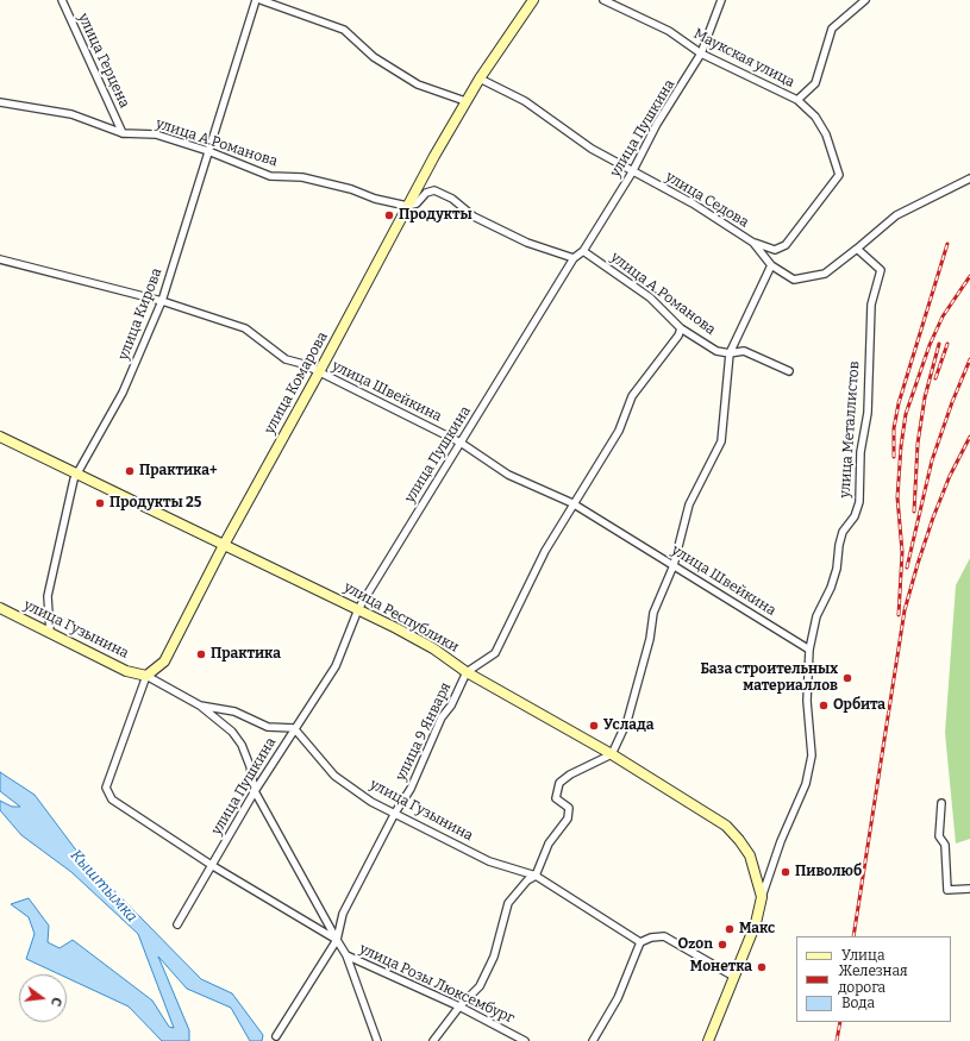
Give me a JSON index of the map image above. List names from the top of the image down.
{
  "streets": {
    "main road": [
      "улица Комарова",
      "улица Металлистов",
      "улица Республики",
      "улица Гузынина"
    ],
    "street": [
      "Маукская улица",
      "улица Герцена",
      "улица Пушкина",
      "улица А.Романова",
      "улица Седова",
      "улица Кирова",
      "улица Швейкина",
      "улица 9 Января",
      "улица Розы Люксембург"
    ]
  },
  "crossings": [
    ["Маукская улица", "улица Пушкина"],
    ["Маукская улица", "улица Седова"],
    ["улица Герцена", "улица А.Романова"],
    ["улица Пушкина", "улица А.Романова"],
    ["улица Пушкина", "улица Седова"],
    ["улица Пушкина", "улица Швейкина"],
    ["улица Пушкина", "улица Республики"],
    ["улица Пушкина", "улица Гузынина"],
    ["улица Пушкина", "улица Розы Люксембург"],
    ["улица А.Романова", "улица Кирова"],
    ["улица А.Романова", "улица Комарова"],
    ["улица А.Романова", "улица 9 Января"],
    ["улица Седова", "улица Комарова"],
    ["улица Седова", "улица Металлистов"],
    ["улица Кирова", "улица Швейкина"],
    ["улица Кирова", "улица Республики"],
    ["улица Кирова", "улица Гузынина"],
    ["улица Комарова", "улица Швейкина"],
    ["улица Комарова", "улица Республики"],
    ["улица Комарова", "улица Гузынина"],
    ["улица Комарова", "улица Розы Люксембург"],
    ["улица Швейкина", "улица Металлистов"],
    ["улица Швейкина", "улица 9 Января"],
    ["улица Металлистов", "улица Республики"],
    ["улица Республики", "улица 9 Января"],
    ["улица Гузынина", "улица 9 Января"],
    ["улица Гузынина", "улица Розы Люксембург"],
    ["улица 9 Января", "улица Розы Люксембург"]
  ],
  "water": ["Кыштымка"],
  "places": [
    "Продукты",
    "Практика+",
    "Продукты 25",
    "Практика",
    "База cтроительных материаллов",
    "Орбита",
    "Услада",
    "Пиволюб",
    "Макс",
    "Ozon",
    "Монетка"
  ],
  "legend": ["Улица", "Железная дорога", "Вода"],
  "north": "right"
}
